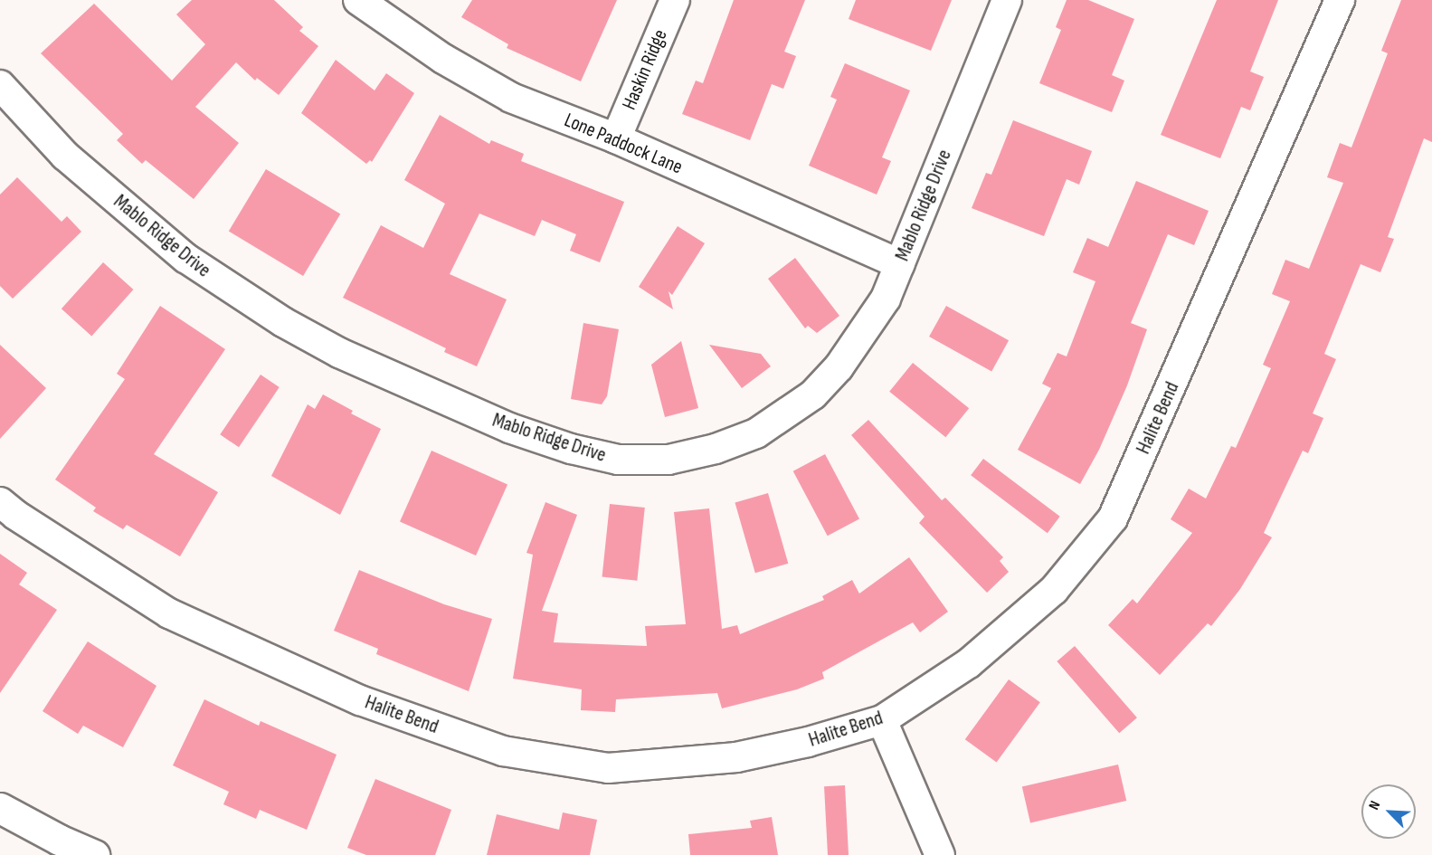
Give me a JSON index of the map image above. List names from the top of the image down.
{
  "streets": {
    "street": [
      "Haskin Ridge",
      "Lone Paddock Lane",
      "Mablo Ridge Drive",
      "Halite Bend"
    ]
  },
  "crossings": [
    ["Haskin Ridge", "Lone Paddock Lane"],
    ["Lone Paddock Lane", "Mablo Ridge Drive"]
  ],
  "north": "top left"
}
